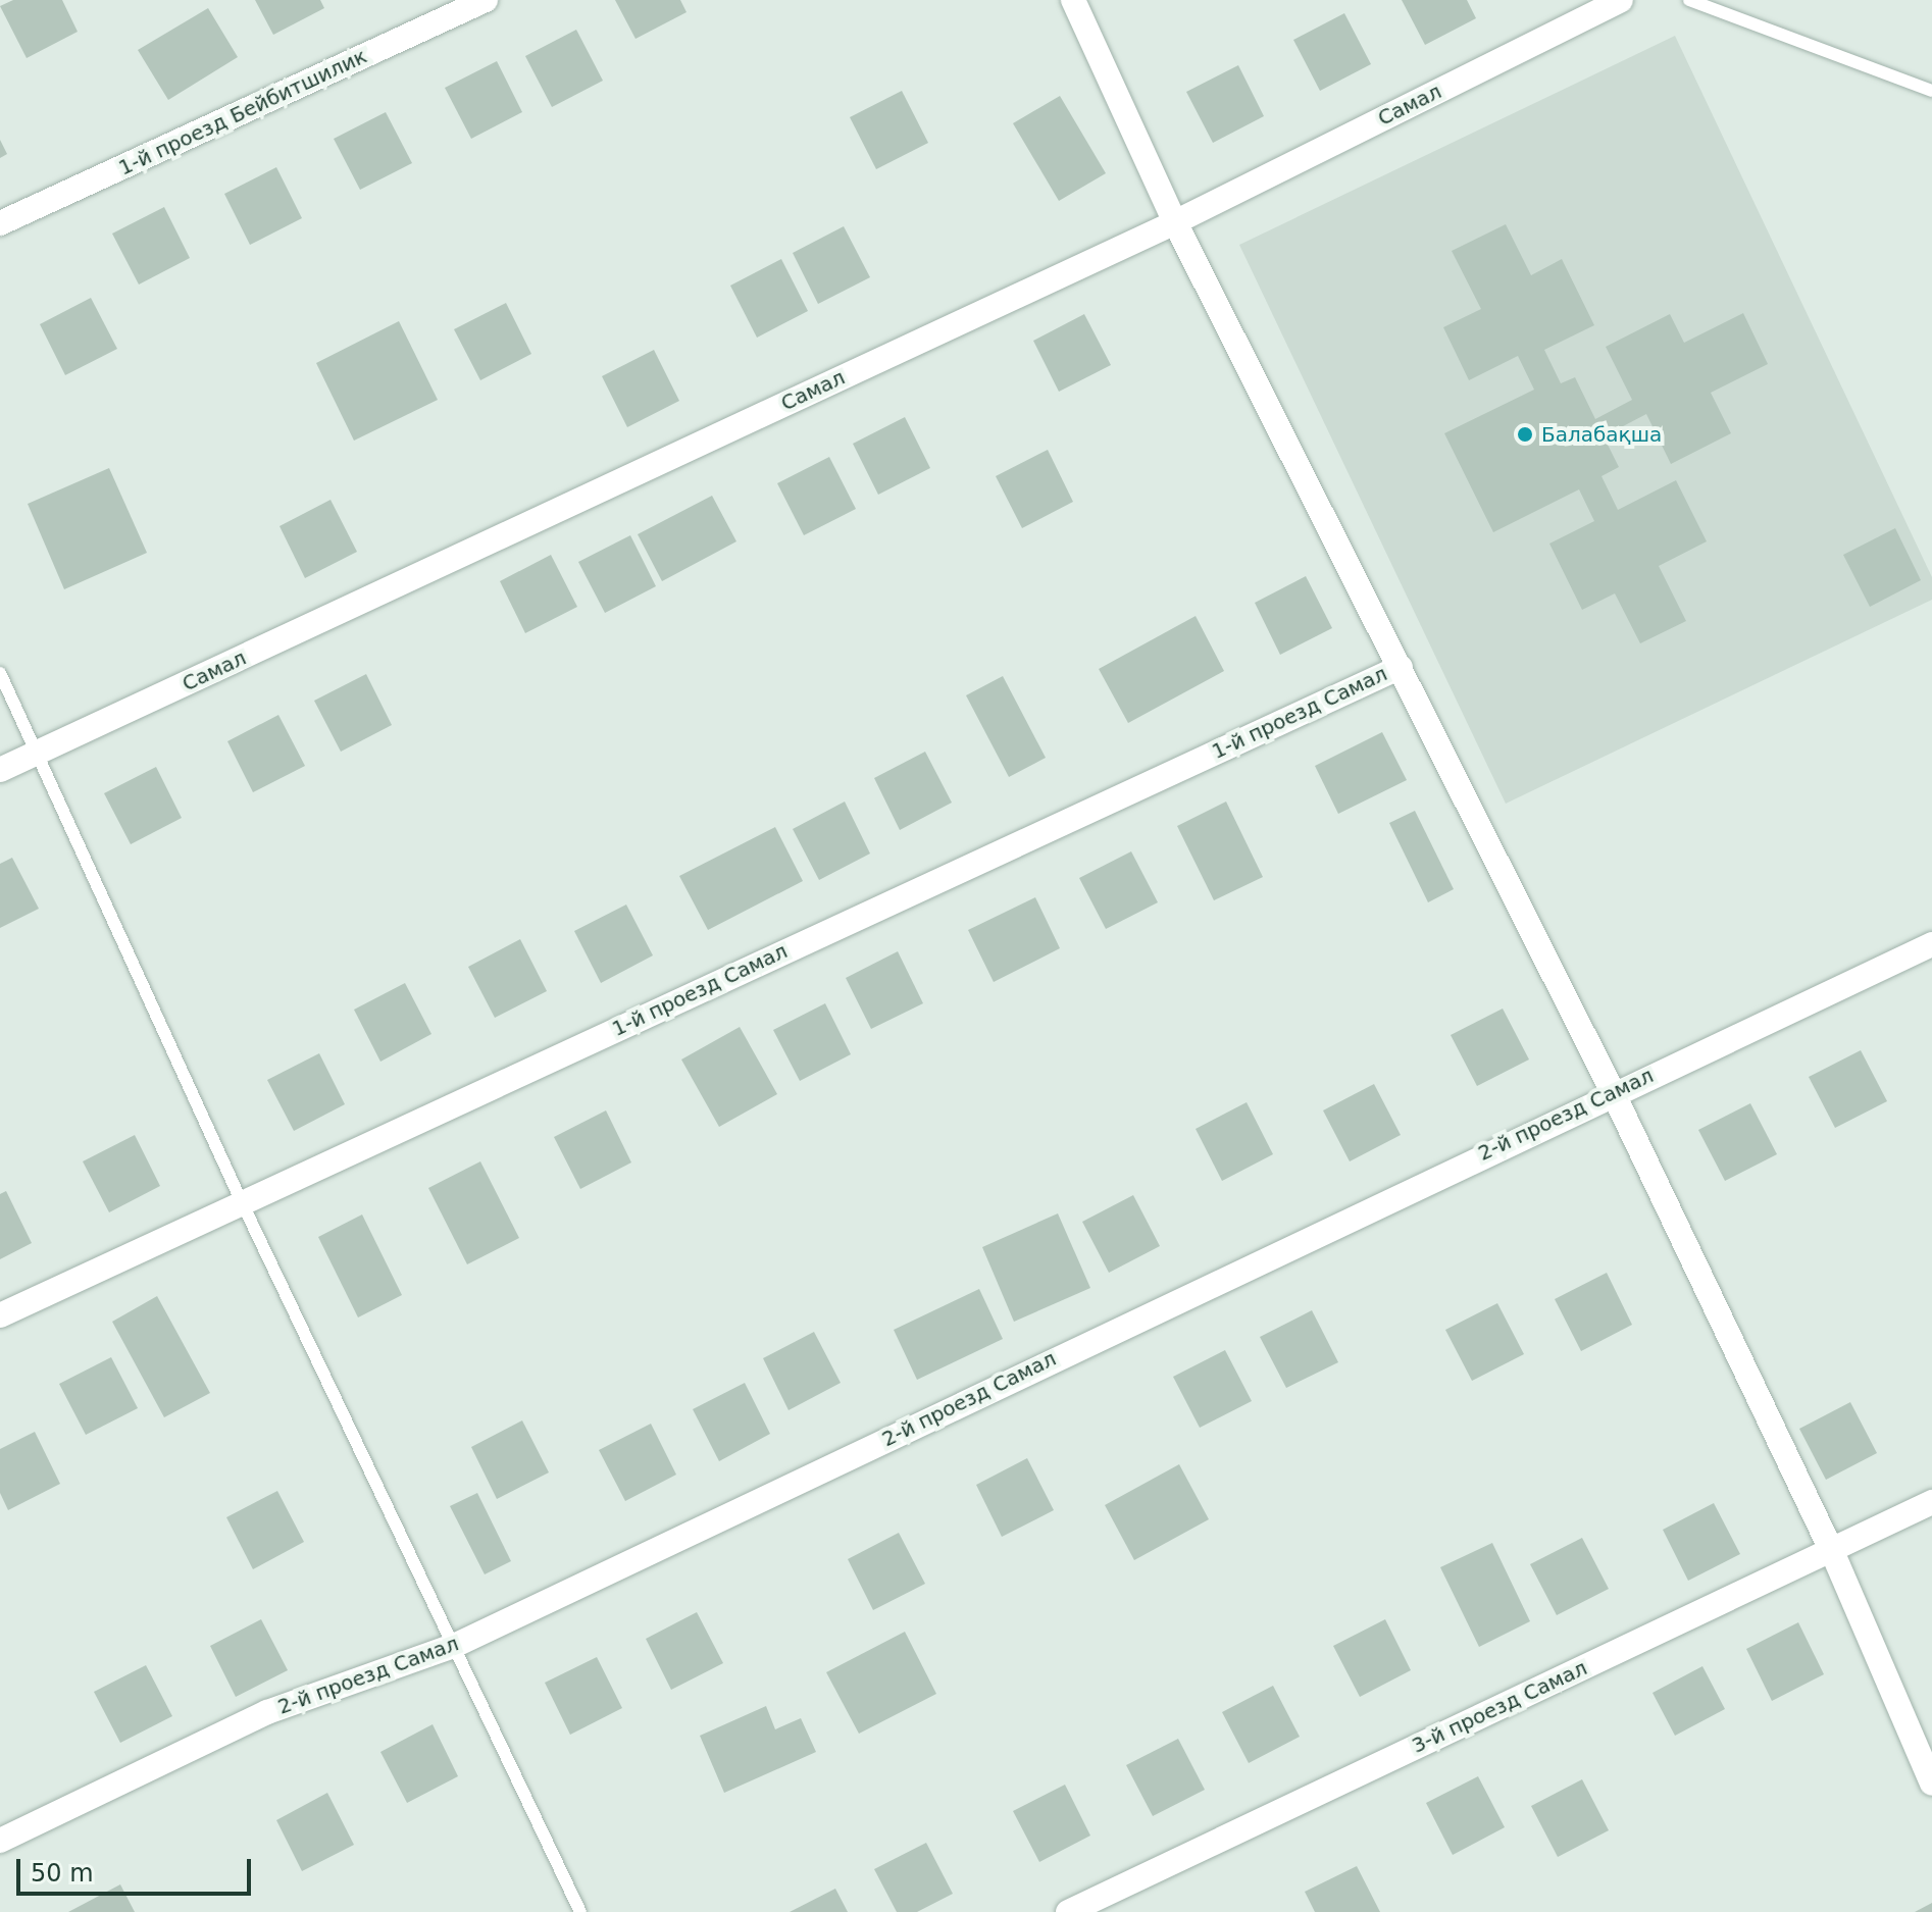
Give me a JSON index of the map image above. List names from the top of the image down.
{
  "streets": {
    "street": [
      "Самал",
      "1-й проезд Бейбитшилик",
      "1-й проезд Самал",
      "2-й проезд Самал",
      "3-й проезд Самал"
    ]
  },
  "places": ["Балабақша"],
  "scale_bar": "50 m"
}
